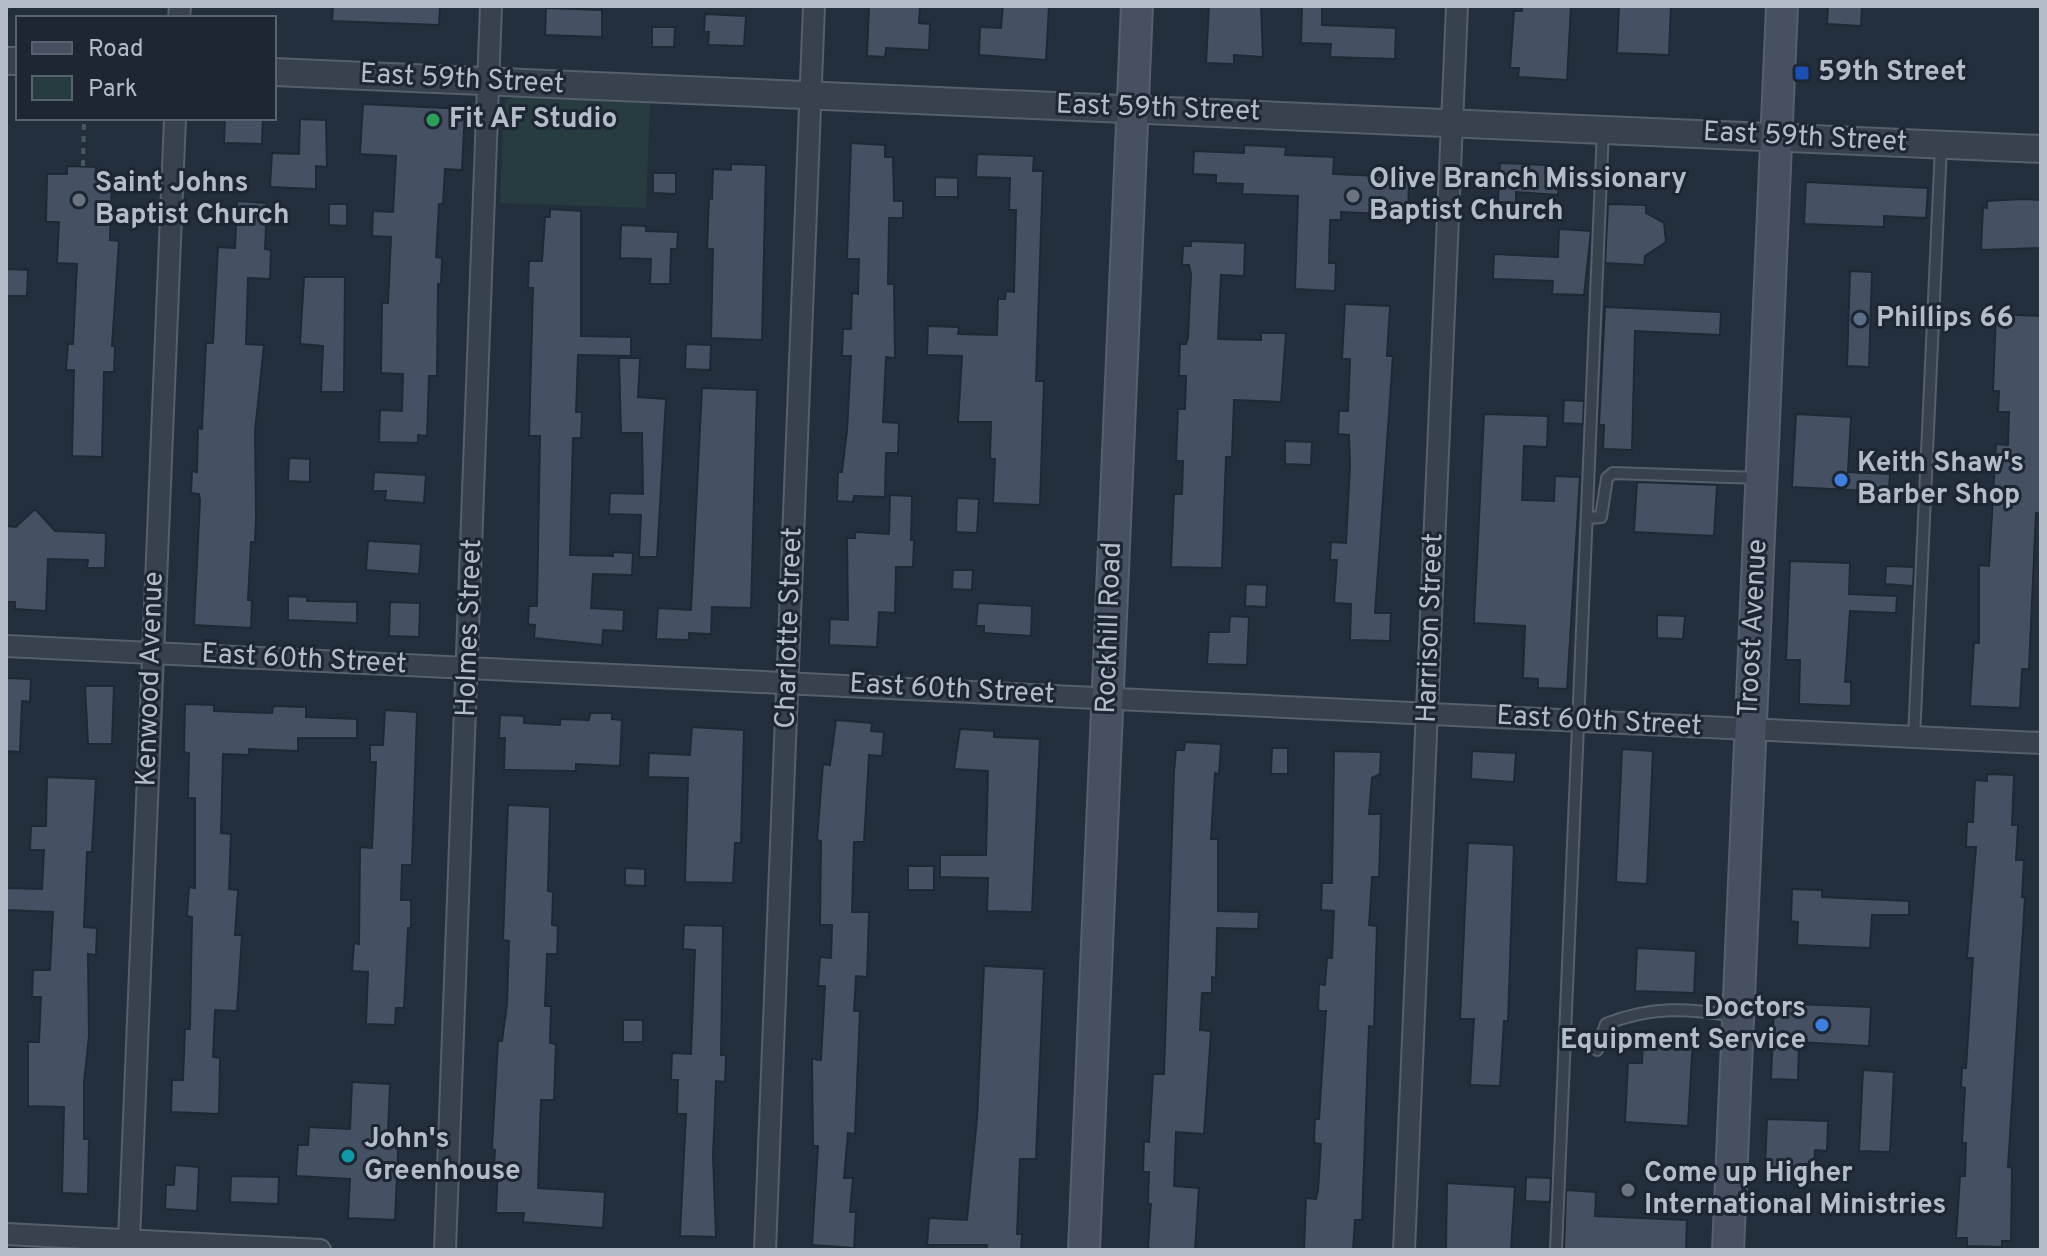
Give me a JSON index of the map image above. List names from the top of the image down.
{
  "streets": {
    "main road": ["Rockhill Road", "Troost Avenue"],
    "street": [
      "East 59th Street",
      "Holmes Street",
      "Charlotte Street",
      "Harrison Street",
      "East 60th Street",
      "Kenwood Avenue"
    ]
  },
  "crossings": [
    ["East 59th Street", "Holmes Street"],
    ["East 59th Street", "Charlotte Street"],
    ["East 59th Street", "Rockhill Road"],
    ["East 59th Street", "Harrison Street"],
    ["East 59th Street", "Troost Avenue"],
    ["Holmes Street", "East 60th Street"],
    ["Charlotte Street", "East 60th Street"],
    ["Rockhill Road", "East 60th Street"],
    ["Harrison Street", "East 60th Street"],
    ["Troost Avenue", "East 60th Street"],
    ["East 60th Street", "Kenwood Avenue"]
  ],
  "places": {
    "transit": ["59th Street"],
    "other": [
      "Fit AF Studio",
      "Olive Branch Missionary Baptist Church",
      "Saint Johns Baptist Church",
      "Phillips 66",
      "Keith Shaw's Barber Shop",
      "Doctors Equipment Service",
      "John's Greenhouse",
      "Come up Higher International Ministries"
    ]
  },
  "legend": ["Road", "Park"]
}
